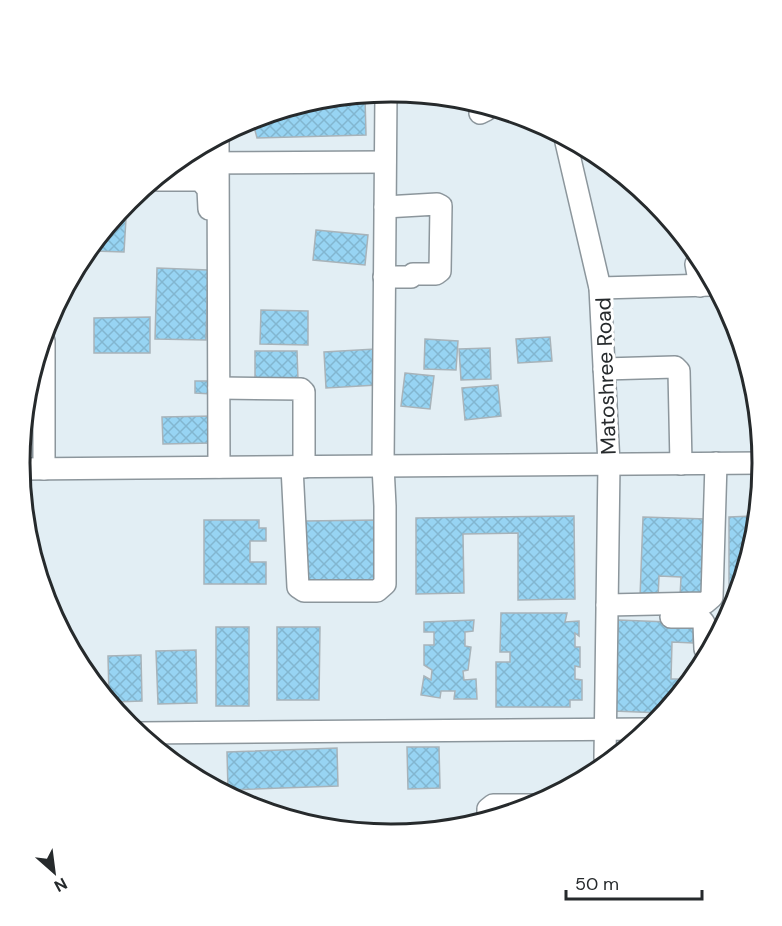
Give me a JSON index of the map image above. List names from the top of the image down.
{
  "streets": {
    "street": ["Matoshree Road"]
  },
  "scale_bar": "50 m",
  "north": "bottom right"
}
